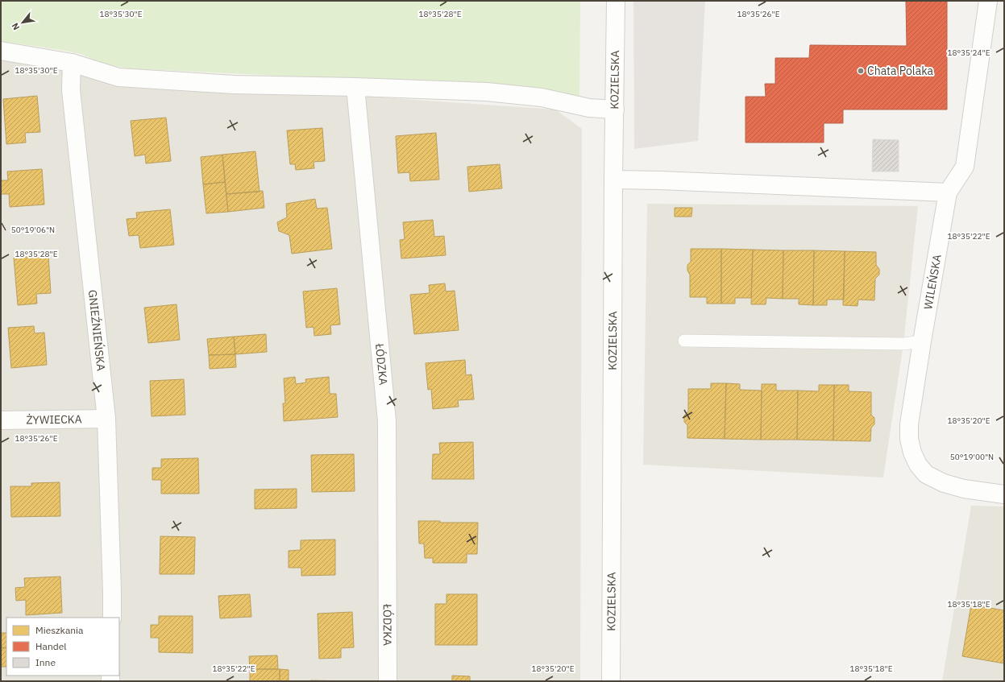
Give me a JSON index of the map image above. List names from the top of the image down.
{
  "streets": {
    "street": [
      "KOZIELSKA",
      "WILEŃSKA",
      "GNIEŹNIEŃSKA",
      "ŁÓDZKA",
      "ŻYWIECKA"
    ]
  },
  "crossings": [
    ["GNIEŹNIEŃSKA", "ŻYWIECKA"]
  ],
  "places": ["Chata Polaka"],
  "legend": ["Mieszkania", "Handel", "Inne"],
  "north": "bottom left",
  "coordinates": [
    "18°35'30\"E",
    "18°35'28\"E",
    "18°35'26\"E",
    "18°35'24\"E",
    "50°19'06\"N",
    "18°35'22\"E",
    "18°35'20\"E",
    "50°19'00\"N",
    "18°35'18\"E"
  ]
}
